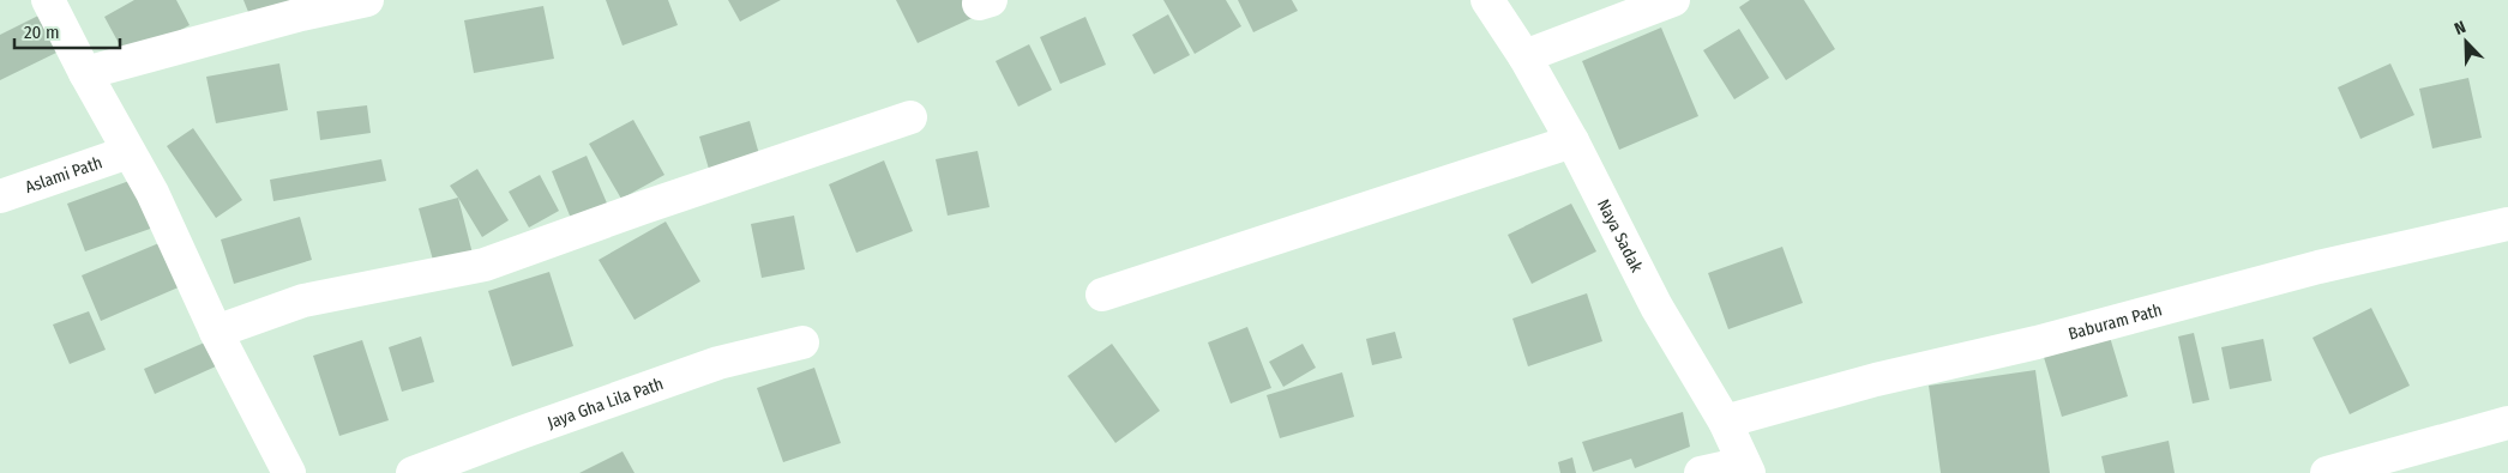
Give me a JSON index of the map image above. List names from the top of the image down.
{
  "streets": {
    "street": [
      "Aslami Path",
      "Naya Sadak",
      "Baburam Path",
      "Jaya Gha Lila Path"
    ]
  },
  "crossings": [
    ["Naya Sadak", "Baburam Path"]
  ],
  "scale_bar": "20 m",
  "north": "top left"
}
